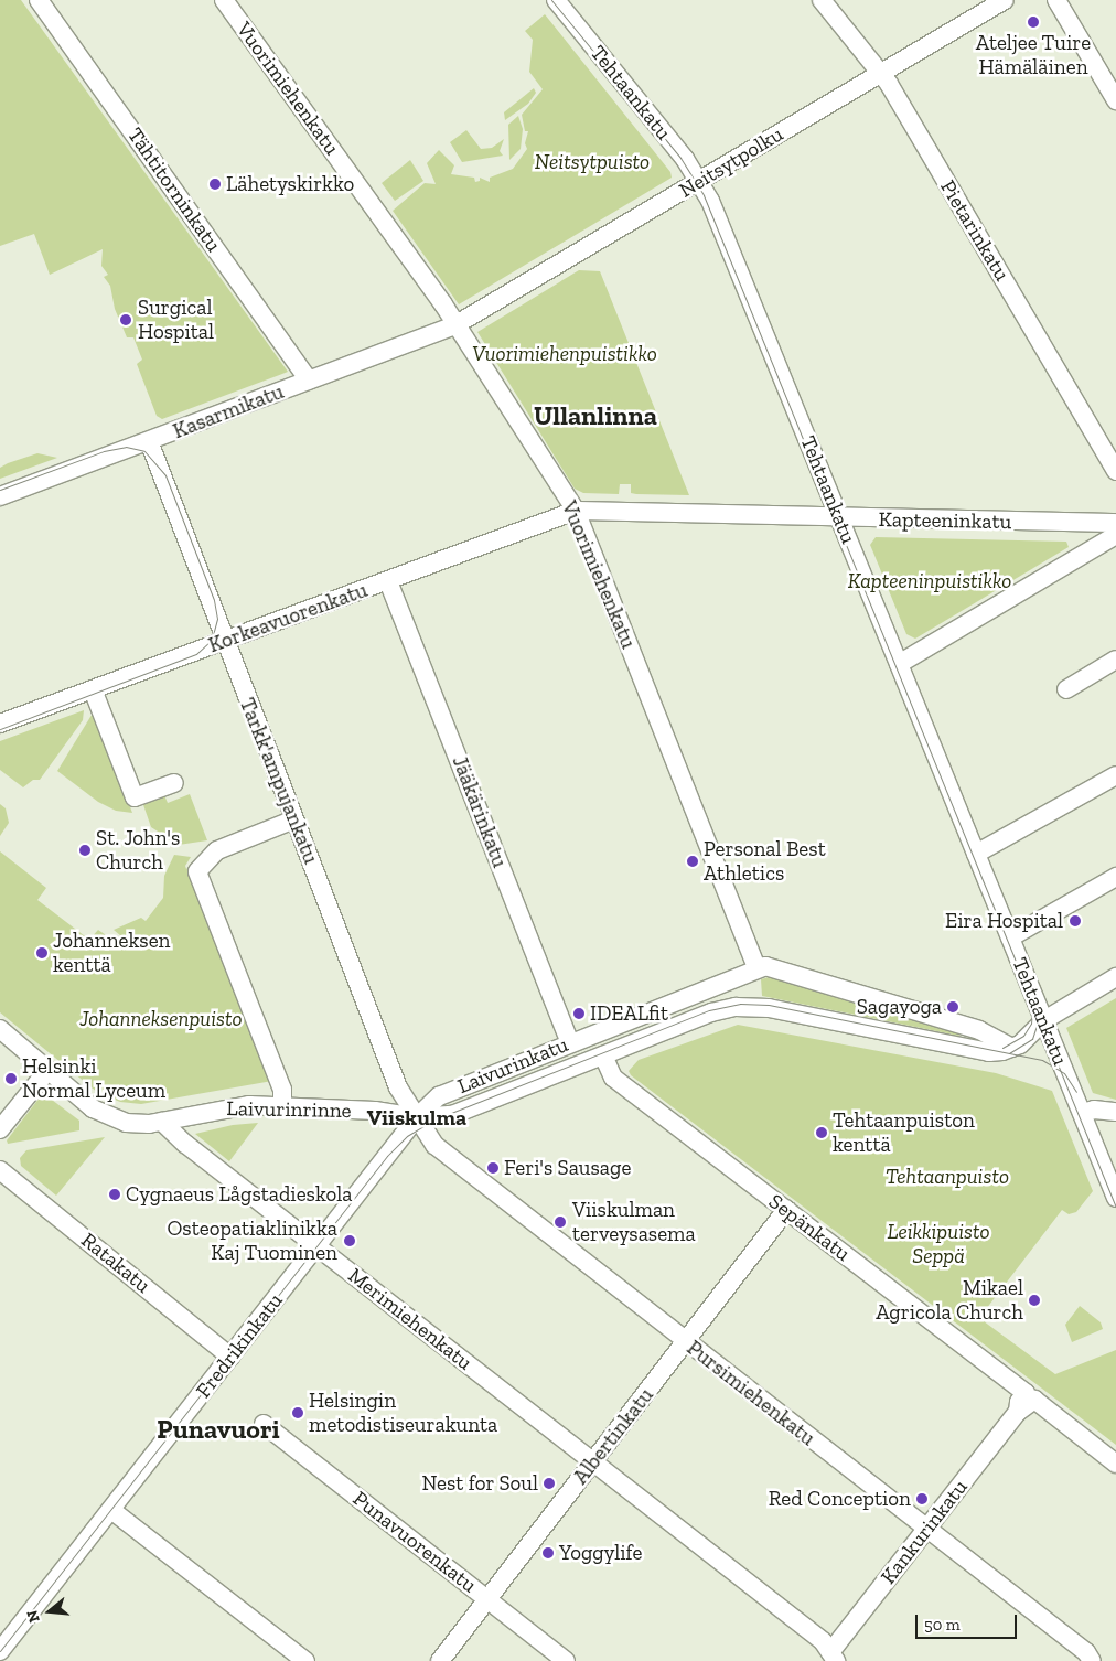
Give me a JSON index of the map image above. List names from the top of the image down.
{
  "streets": {
    "street": [
      "Vuorimiehenkatu",
      "Tehtaankatu",
      "Neitsytpolku",
      "Tähtitorninkatu",
      "Pietarinkatu",
      "Kasarmikatu",
      "Kapteeninkatu",
      "Korkeavuorenkatu",
      "Tarkk'ampujankatu",
      "Jääkärinkatu",
      "Laivurinkatu",
      "Laivurinrinne",
      "Sepänkatu",
      "Ratakatu",
      "Merimiehenkatu",
      "Fredrikinkatu",
      "Pursimiehenkatu",
      "Albertinkatu",
      "Kankurinkatu",
      "Punavuorenkatu"
    ]
  },
  "crossings": [
    ["Vuorimiehenkatu", "Neitsytpolku"],
    ["Vuorimiehenkatu", "Kasarmikatu"],
    ["Vuorimiehenkatu", "Kapteeninkatu"],
    ["Vuorimiehenkatu", "Korkeavuorenkatu"],
    ["Vuorimiehenkatu", "Laivurinkatu"],
    ["Tehtaankatu", "Neitsytpolku"],
    ["Tehtaankatu", "Kapteeninkatu"],
    ["Neitsytpolku", "Pietarinkatu"],
    ["Neitsytpolku", "Kasarmikatu"],
    ["Tähtitorninkatu", "Kasarmikatu"],
    ["Kasarmikatu", "Tarkk'ampujankatu"],
    ["Kapteeninkatu", "Korkeavuorenkatu"],
    ["Korkeavuorenkatu", "Tarkk'ampujankatu"],
    ["Korkeavuorenkatu", "Jääkärinkatu"],
    ["Tarkk'ampujankatu", "Laivurinkatu"],
    ["Tarkk'ampujankatu", "Laivurinrinne"],
    ["Tarkk'ampujankatu", "Fredrikinkatu"],
    ["Tarkk'ampujankatu", "Pursimiehenkatu"],
    ["Jääkärinkatu", "Laivurinkatu"],
    ["Laivurinkatu", "Laivurinrinne"],
    ["Laivurinkatu", "Sepänkatu"],
    ["Laivurinkatu", "Fredrikinkatu"],
    ["Laivurinkatu", "Pursimiehenkatu"],
    ["Laivurinrinne", "Merimiehenkatu"],
    ["Laivurinrinne", "Fredrikinkatu"],
    ["Laivurinrinne", "Pursimiehenkatu"],
    ["Sepänkatu", "Albertinkatu"],
    ["Sepänkatu", "Kankurinkatu"],
    ["Ratakatu", "Fredrikinkatu"],
    ["Merimiehenkatu", "Fredrikinkatu"],
    ["Merimiehenkatu", "Albertinkatu"],
    ["Merimiehenkatu", "Kankurinkatu"],
    ["Fredrikinkatu", "Pursimiehenkatu"],
    ["Pursimiehenkatu", "Albertinkatu"],
    ["Pursimiehenkatu", "Kankurinkatu"],
    ["Albertinkatu", "Punavuorenkatu"]
  ],
  "districts": ["Ullanlinna", "Viiskulma", "Punavuori"],
  "parks": [
    "Neitsytpuisto",
    "Vuorimiehenpuistikko",
    "Kapteeninpuistikko",
    "Johanneksenpuisto",
    "Tehtaanpuisto",
    "Leikkipuisto Seppä"
  ],
  "places": [
    "Ateljee Tuire Hämäläinen",
    "Lähetyskirkko",
    "Surgical Hospital",
    "St. John's Church",
    "Personal Best Athletics",
    "Eira Hospital",
    "Johanneksen kenttä",
    "Sagayoga",
    "IDEALfit",
    "Helsinki Normal Lyceum",
    "Tehtaanpuiston kenttä",
    "Feri's Sausage",
    "Cygnaeus Lågstadieskola",
    "Viiskulman terveysasema",
    "Osteopatiaklinikka Kaj Tuominen",
    "Mikael Agricola Church",
    "Helsingin metodistiseurakunta",
    "Nest for Soul",
    "Red Conception",
    "Yoggylife"
  ],
  "scale_bar": "50 m",
  "north": "left"
}
